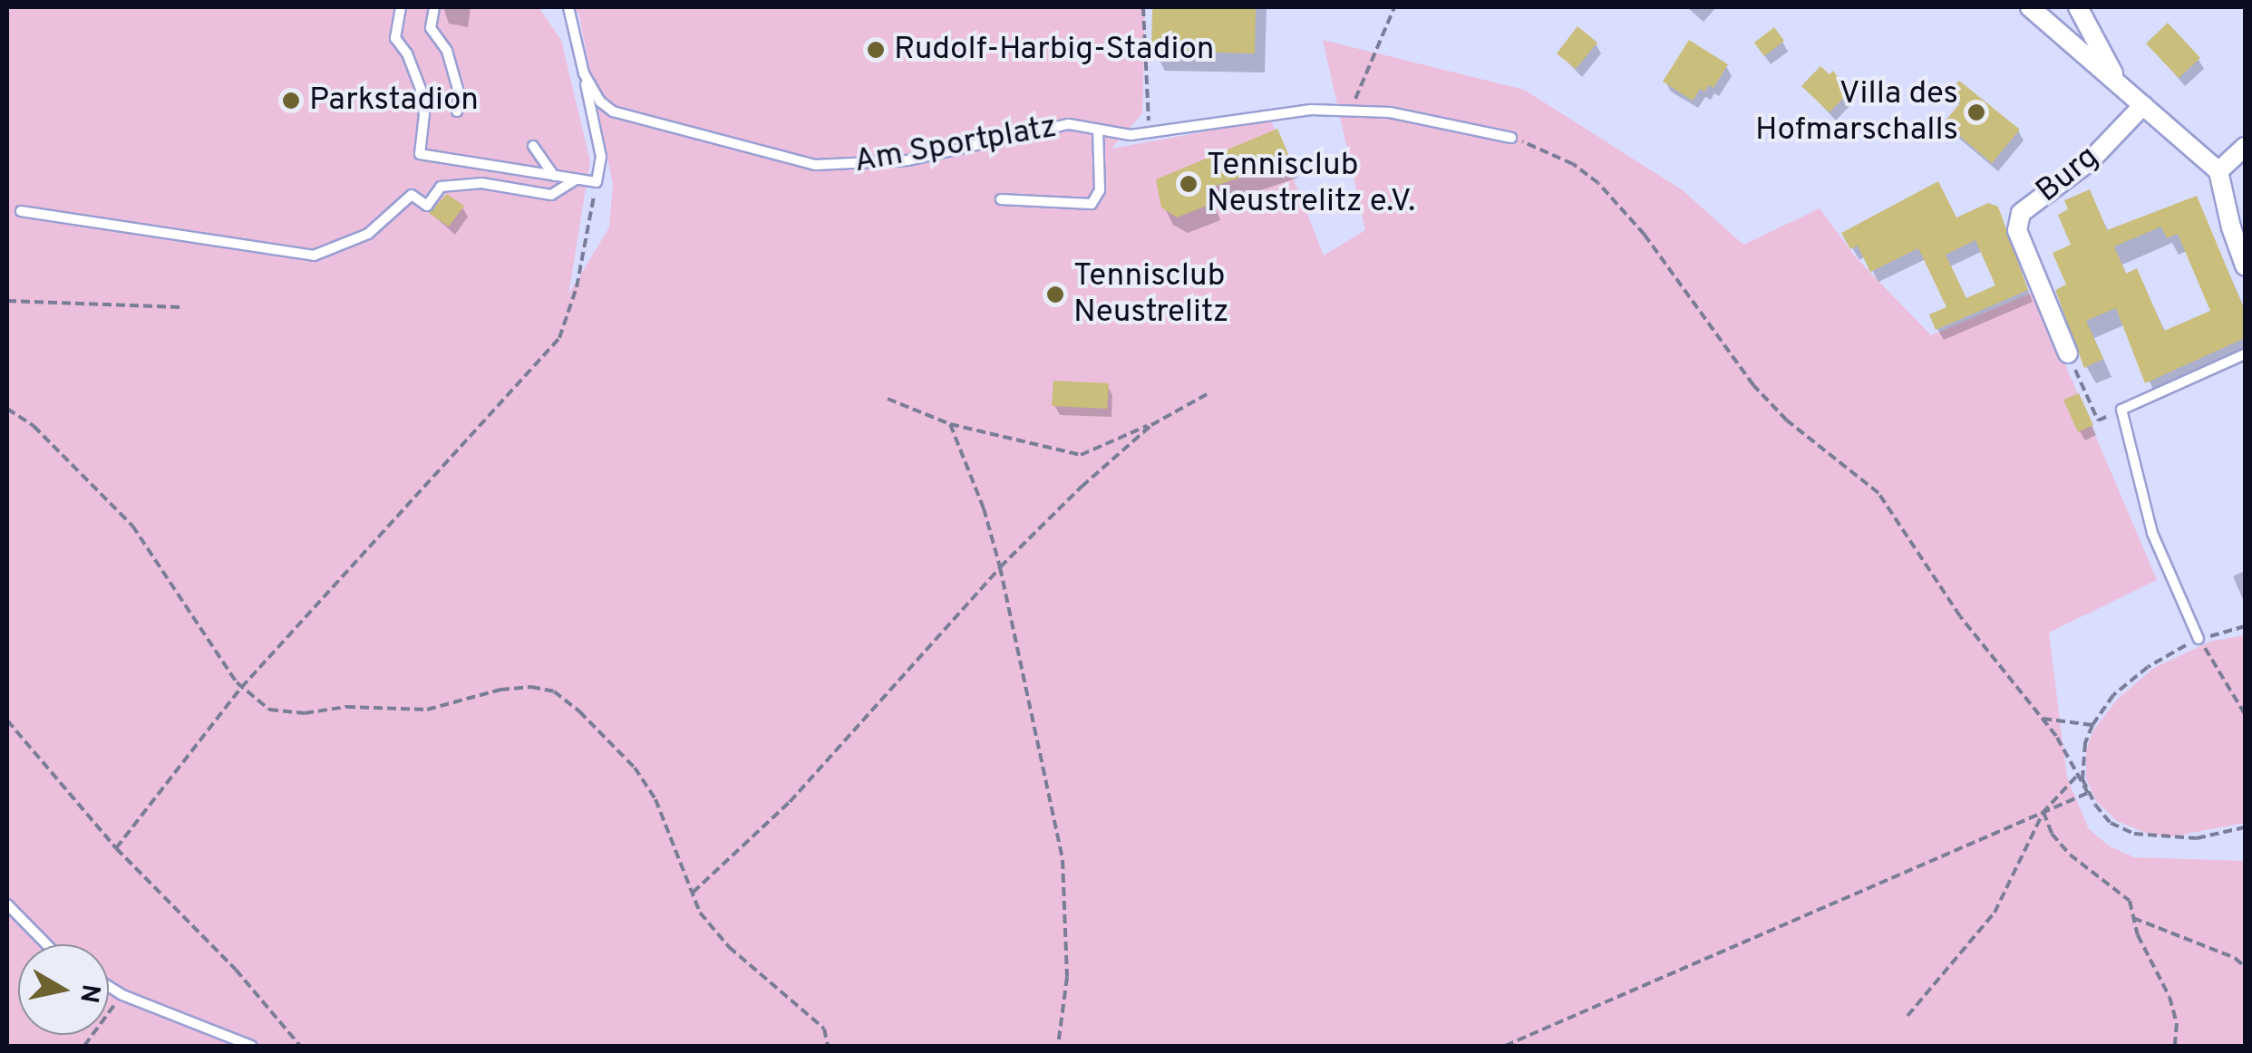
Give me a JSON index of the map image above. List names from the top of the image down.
{
  "streets": {
    "street": ["Burg"],
    "lane": ["Am Sportplatz"]
  },
  "places": [
    "Rudolf-Harbig-Stadion",
    "Parkstadion",
    "Villa des Hofmarschalls",
    "Tennisclub Neustrelitz e.V.",
    "Tennisclub Neustrelitz"
  ],
  "north": "right"
}
